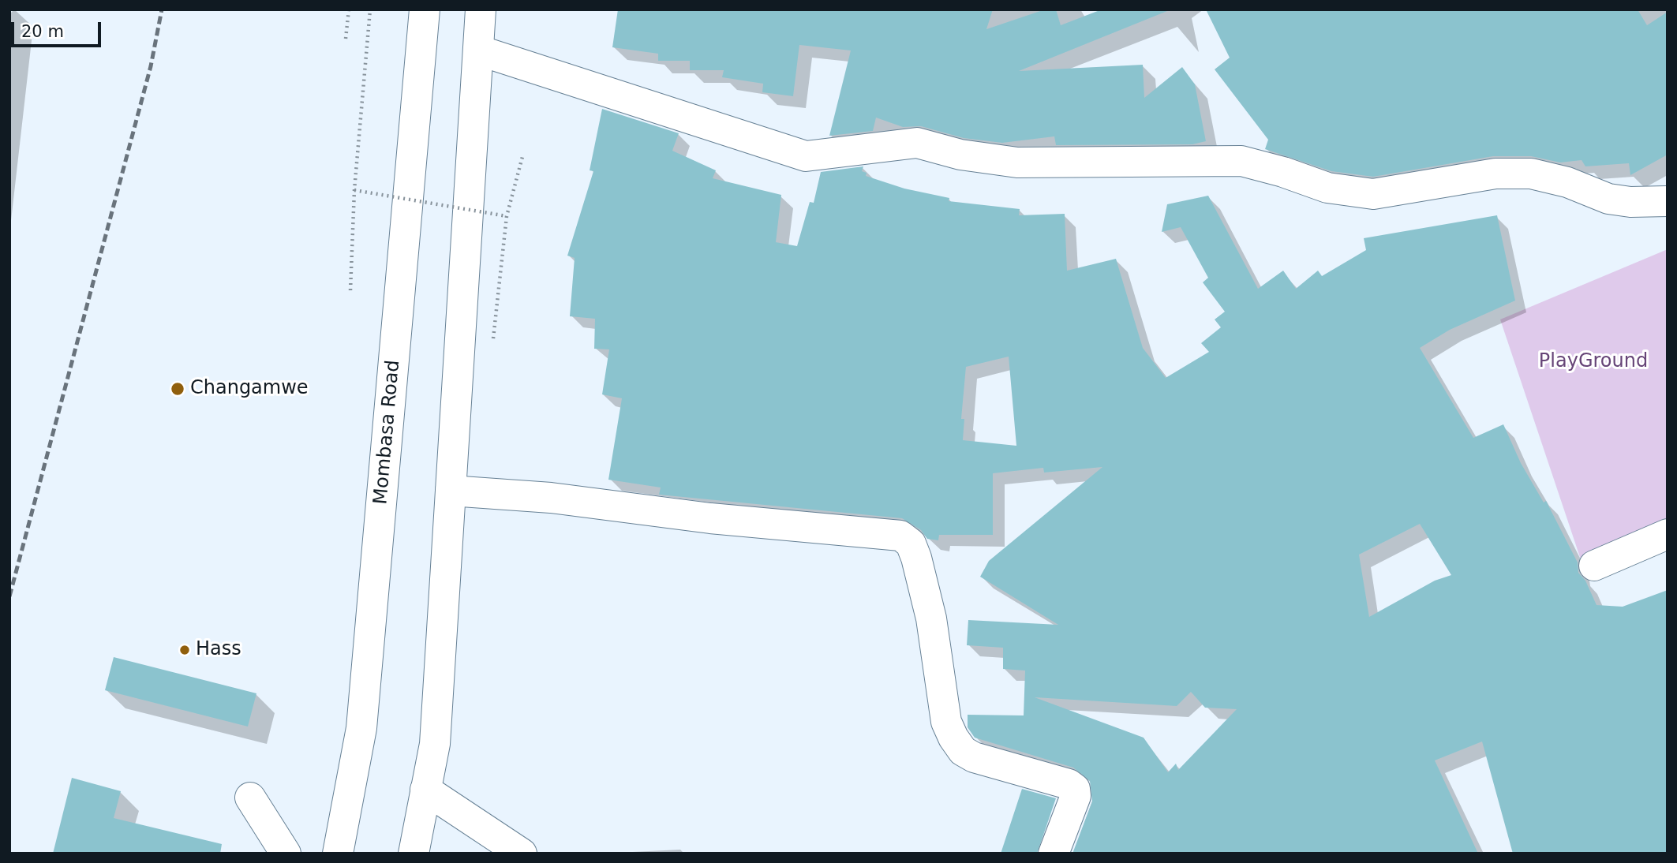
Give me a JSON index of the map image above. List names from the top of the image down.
{
  "streets": {
    "main road": ["Mombasa Road"]
  },
  "parks": ["PlayGround"],
  "places": ["Changamwe", "Hass"],
  "scale_bar": "20 m"
}
